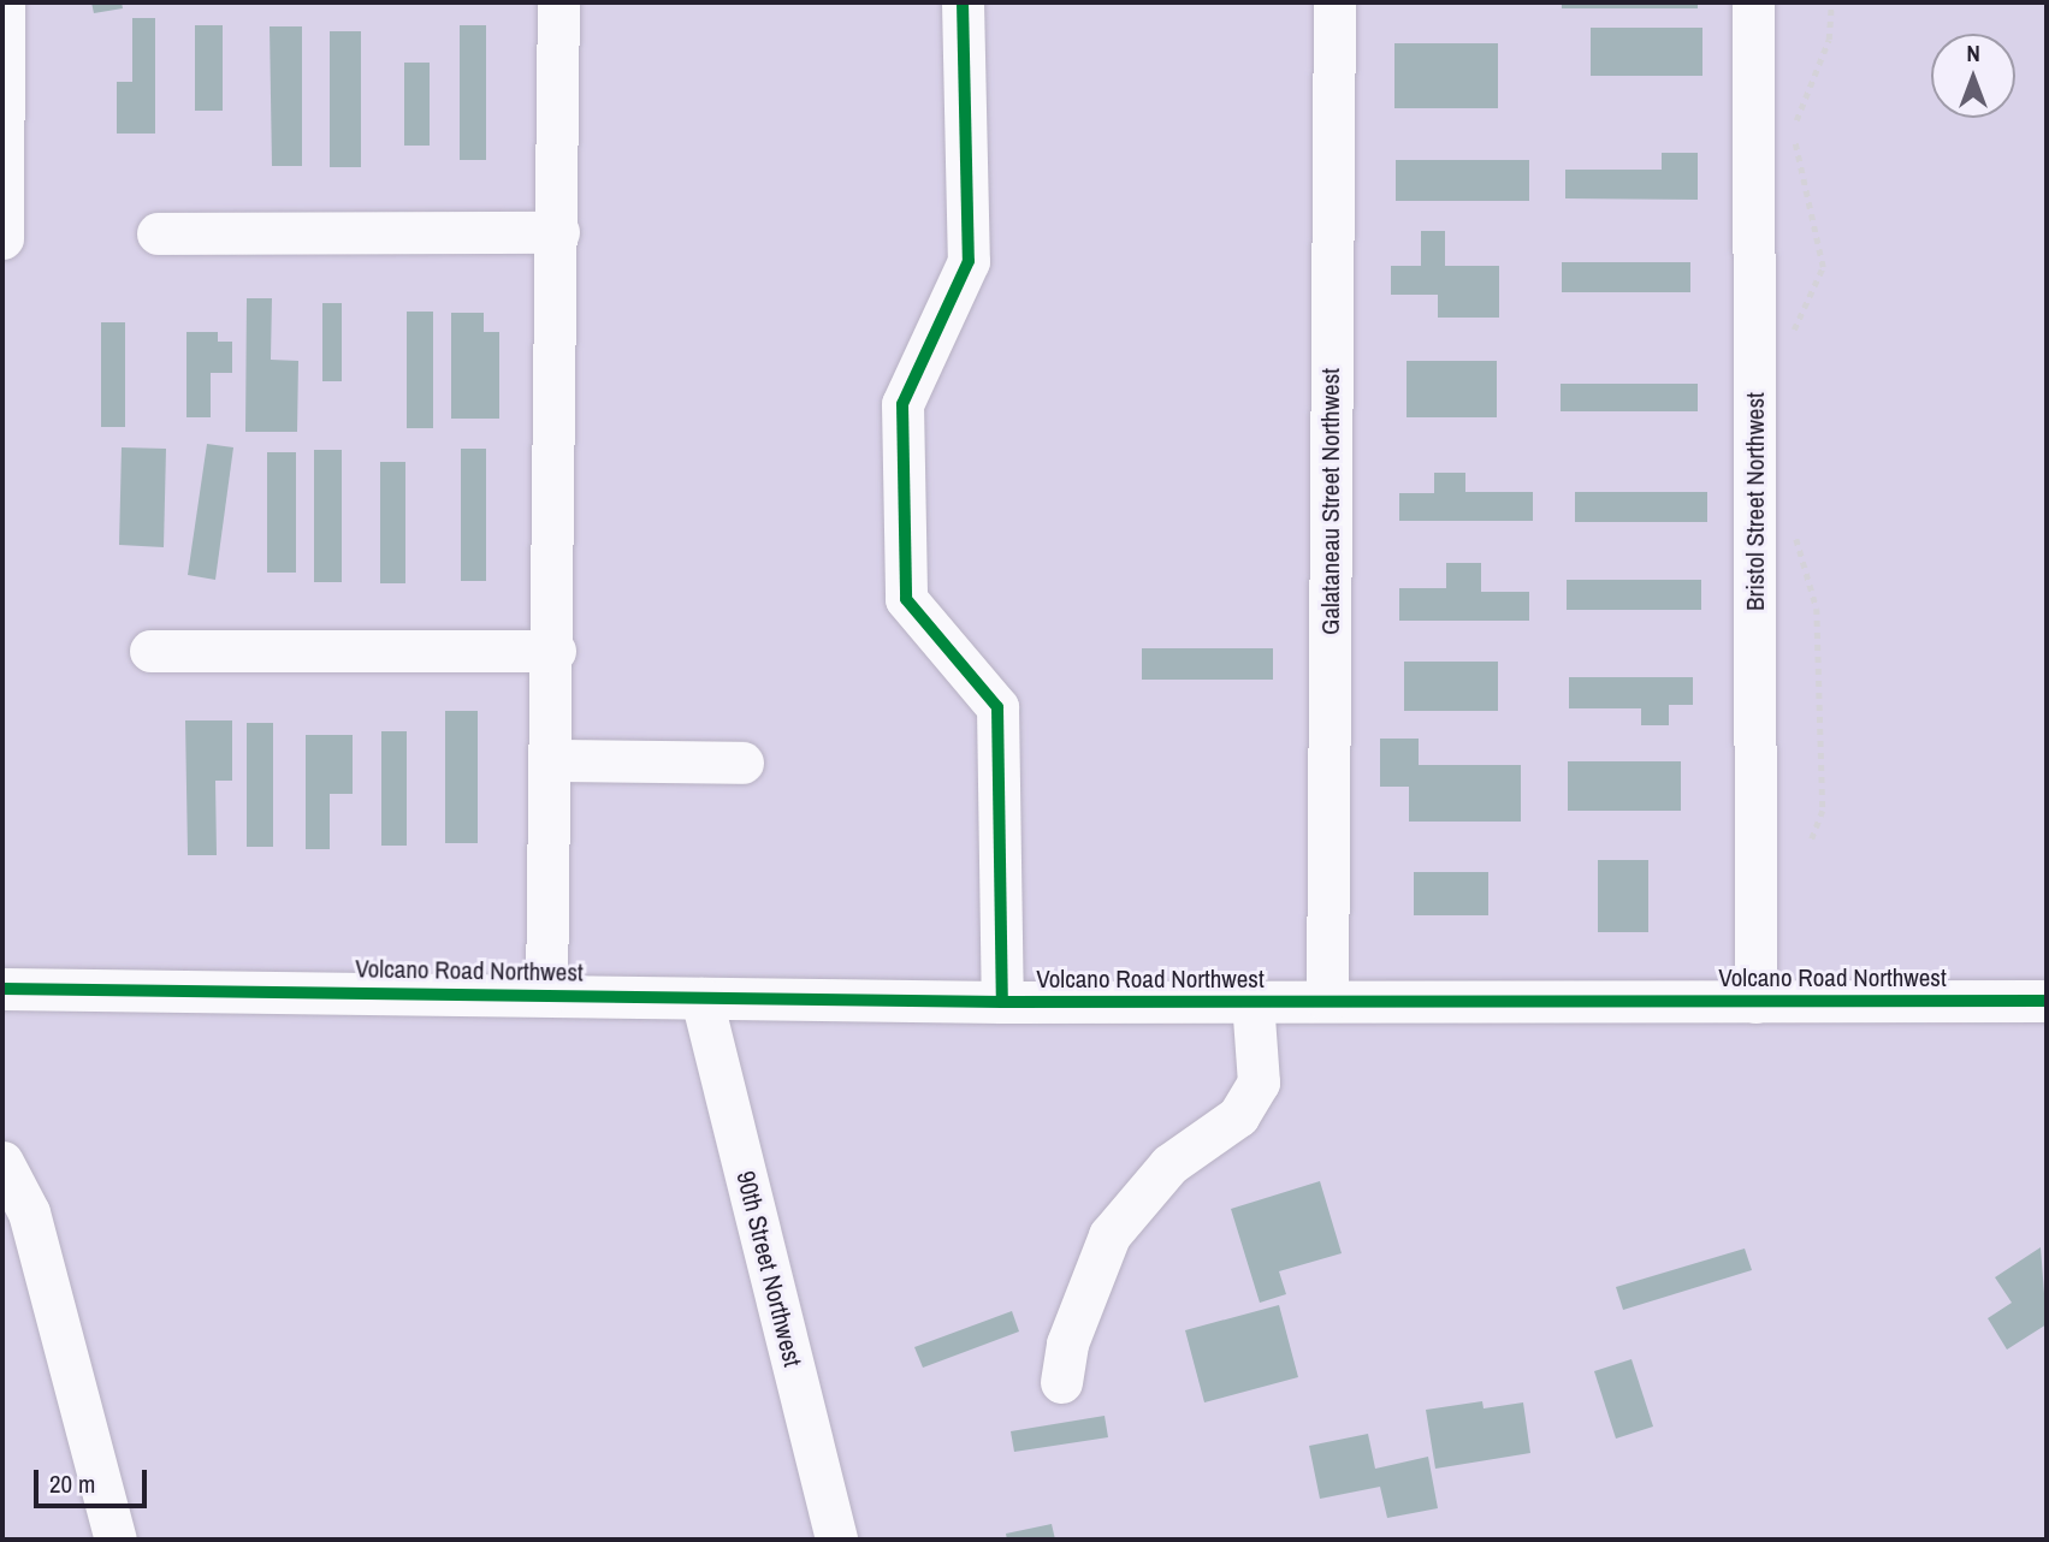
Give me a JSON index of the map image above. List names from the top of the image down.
{
  "streets": {
    "street": [
      "Galataneau Street Northwest",
      "Bristol Street Northwest",
      "Volcano Road Northwest",
      "90th Street Northwest"
    ]
  },
  "crossings": [
    ["Galataneau Street Northwest", "Volcano Road Northwest"],
    ["Bristol Street Northwest", "Volcano Road Northwest"],
    ["Volcano Road Northwest", "90th Street Northwest"]
  ],
  "scale_bar": "20 m",
  "north": "top"
}
